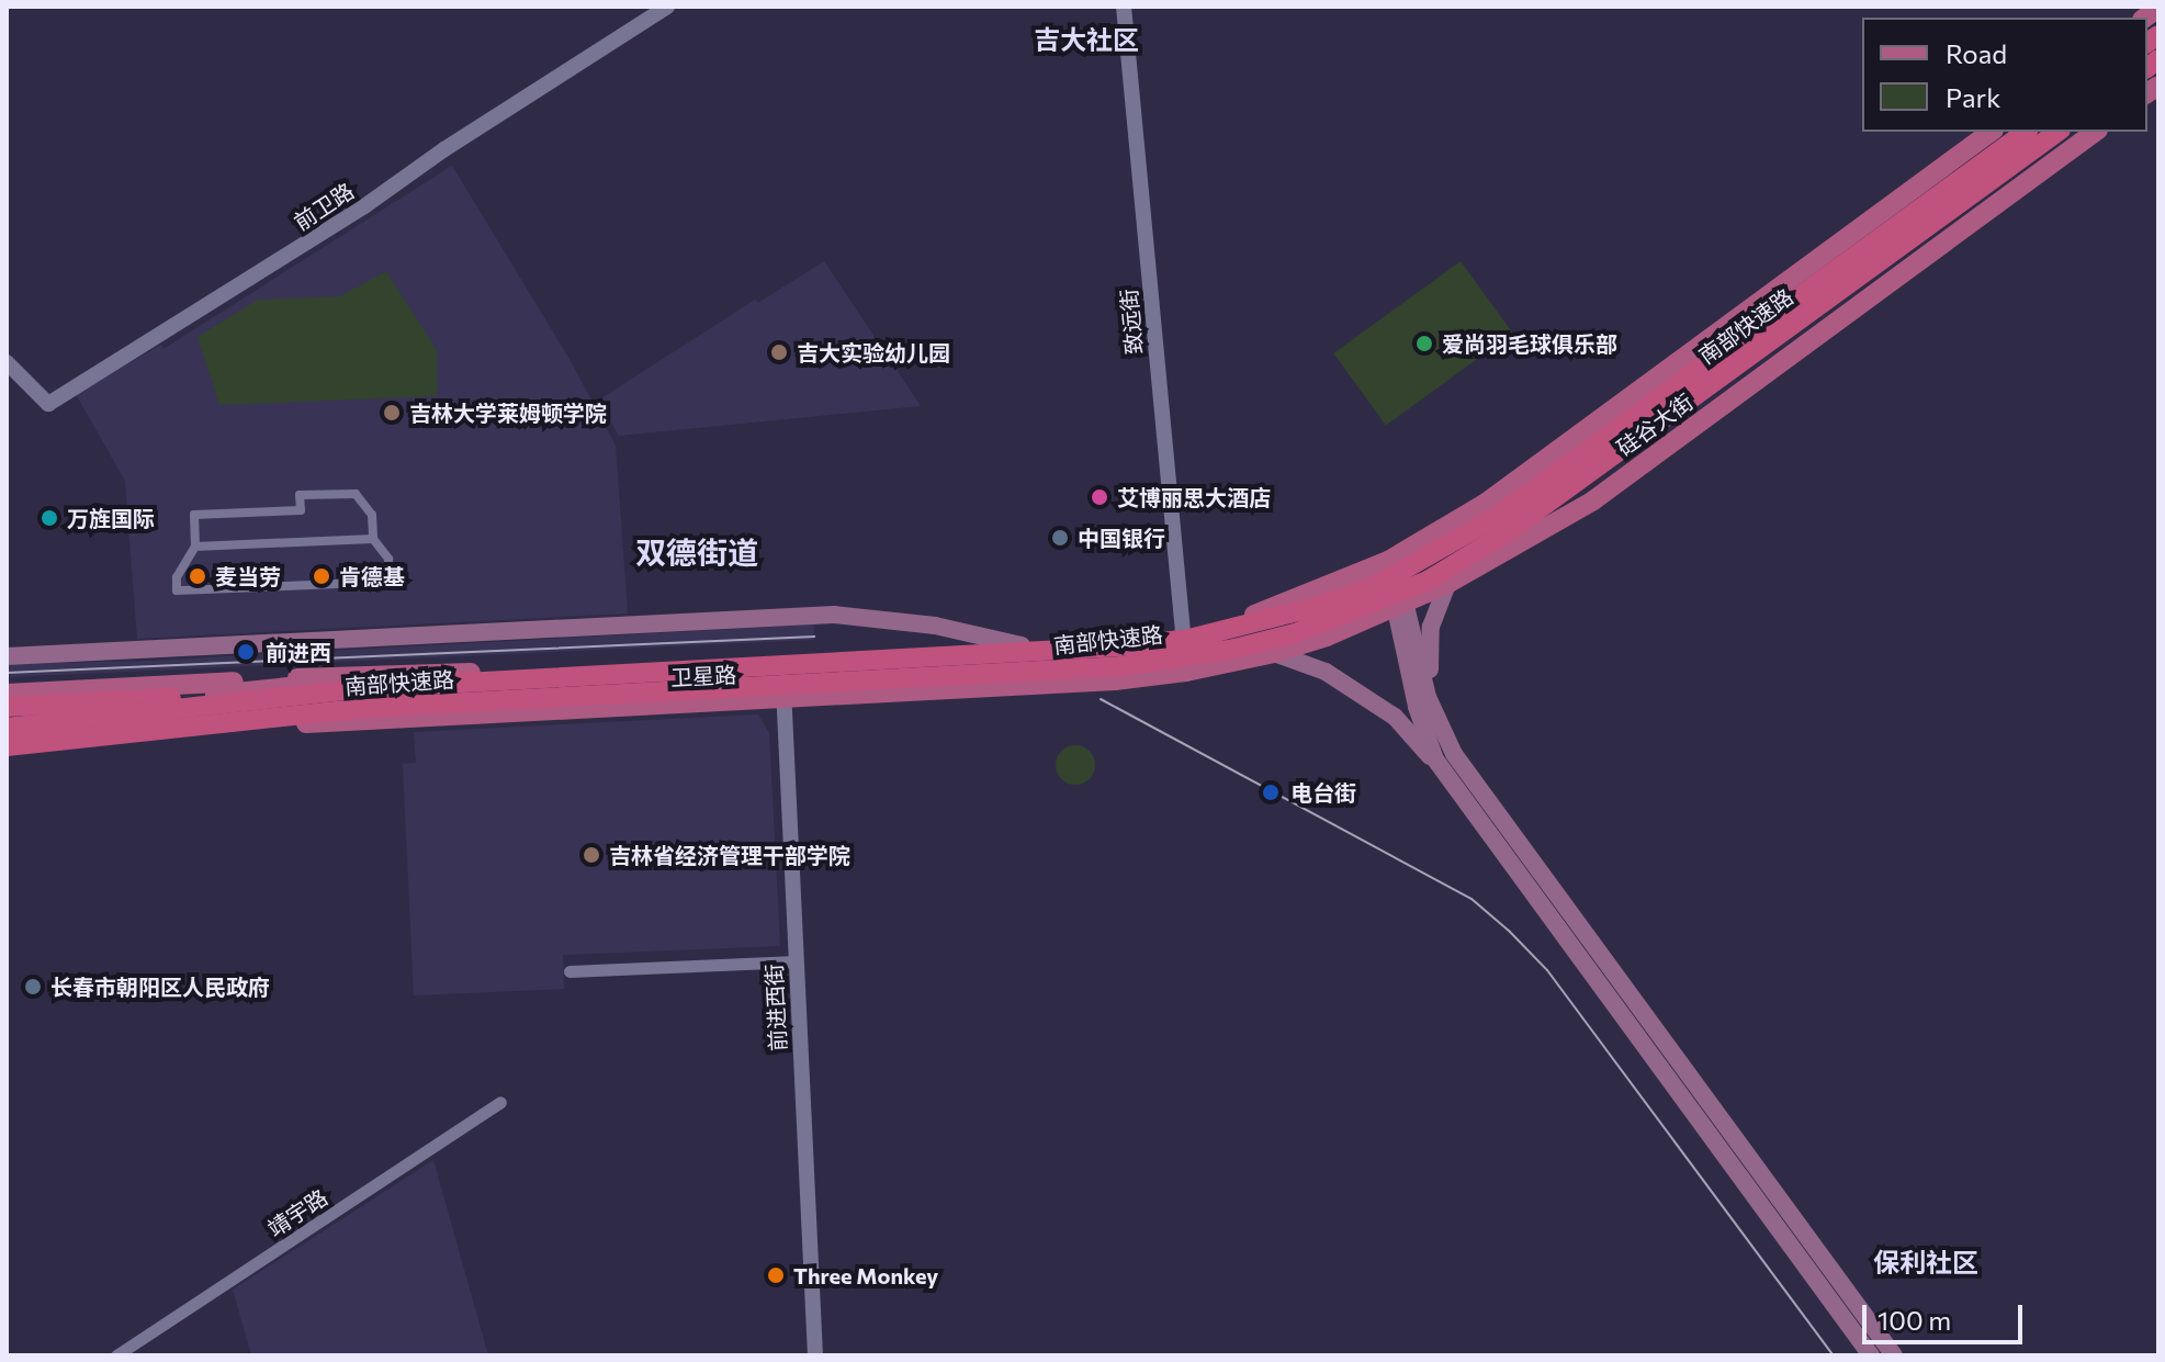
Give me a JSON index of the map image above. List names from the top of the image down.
{
  "streets": {
    "highway": ["南部快速路"],
    "main road": ["硅谷大街", "卫星路"],
    "street": [
      "前卫路",
      "致远街",
      "前进西街",
      "靖宇路"
    ]
  },
  "crossings": [
    ["致远街", "卫星路"],
    ["硅谷大街", "卫星路"],
    ["卫星路", "前进西街"]
  ],
  "districts": ["吉大社区", "双德街道", "保利社区"],
  "places": [
    "爱尚羽毛球俱乐部",
    "吉大实验幼儿园",
    "吉林大学莱姆顿学院",
    "艾博丽思大酒店",
    "万旌国际",
    "中国银行",
    "麦当劳",
    "肯德基",
    "前进西",
    "电台街",
    "吉林省经济管理干部学院",
    "长春市朝阳区人民政府",
    "Three Monkey"
  ],
  "legend": ["Road", "Park"],
  "scale_bar": "100 m"
}
